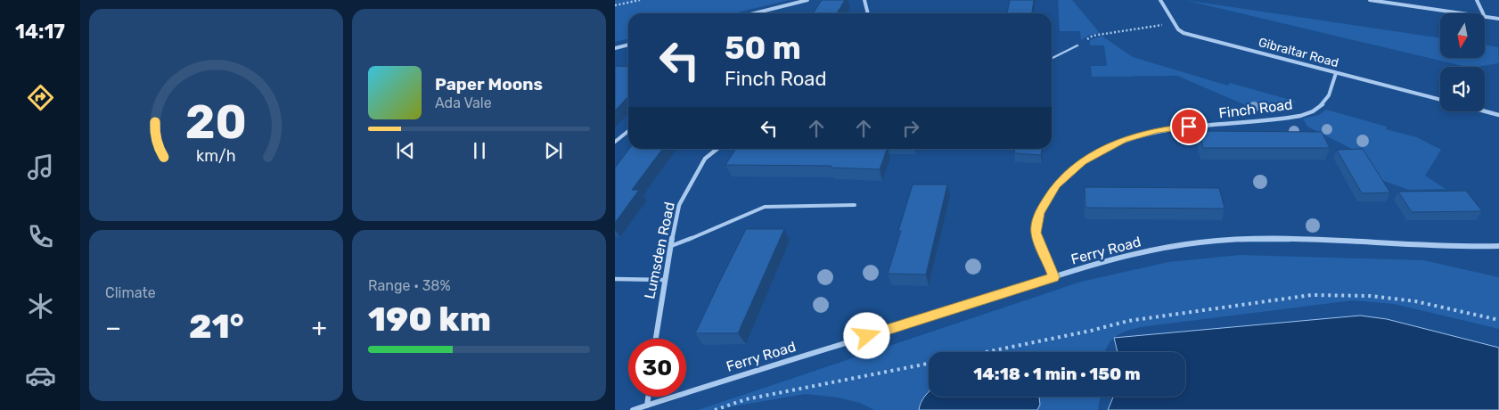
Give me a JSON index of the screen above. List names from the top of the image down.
{
  "streets": {
    "street": [
      "Gibraltar Road",
      "Finch Road",
      "Lumsden Road",
      "Ferry Road"
    ]
  },
  "crossings": [
    ["Gibraltar Road", "Finch Road"],
    ["Finch Road", "Ferry Road"]
  ],
  "north": "bottom",
  "page": {
    "tabs": "14:17",
    "turn": ["50 m", "Finch Road"],
    "song": ["Paper Moons", "Ada Vale"],
    "tile": [
      "Climate",
      ["Range · 38%", "190 km"]
    ],
    "heat": ["−", "21°", "+"],
    "limit": "30",
    "trip": "14:18 · 1 min · 150 m",
    "gauge": ["20", "km/h"]
  }
}
